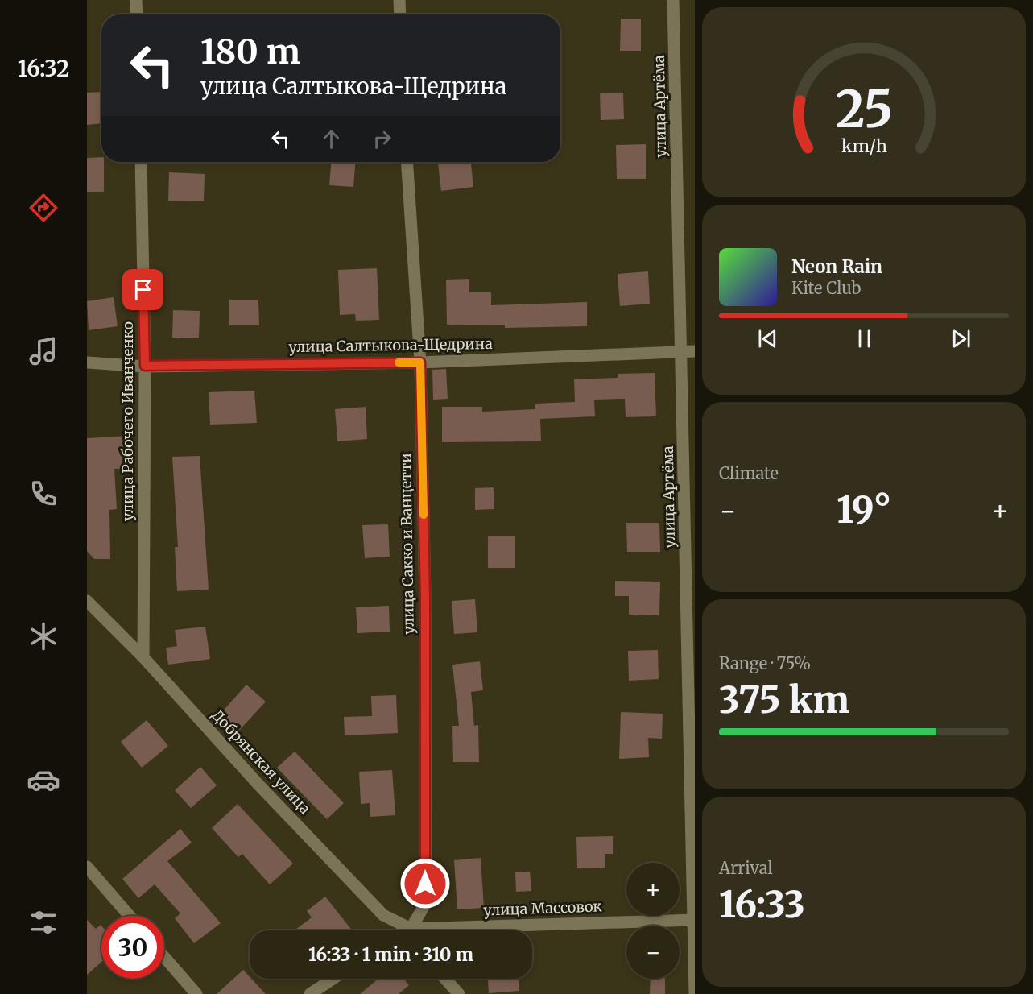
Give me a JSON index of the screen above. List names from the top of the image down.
{
  "streets": {
    "street": [
      "улица Артёма",
      "улица Салтыкова-Щедрина",
      "улица Рабочего Иванченко",
      "улица Сакко и Ванцетти",
      "Добрянская улица",
      "улица Массовок"
    ]
  },
  "crossings": [
    ["улица Артёма", "улица Салтыкова-Щедрина"],
    ["улица Артёма", "улица Массовок"],
    ["улица Салтыкова-Щедрина", "улица Рабочего Иванченко"],
    ["улица Салтыкова-Щедрина", "улица Сакко и Ванцетти"],
    ["улица Рабочего Иванченко", "Добрянская улица"]
  ],
  "page": {
    "tabs": "16:32",
    "turn": ["180 m", "улица Салтыкова-Щедрина"],
    "song": ["Neon Rain", "Kite Club"],
    "tile": [
      "Climate",
      ["Range · 75%", "375 km"],
      ["Arrival", "16:33"]
    ],
    "heat": ["−", "19°", "+"],
    "map_buttons": ["+", "−"],
    "limit": "30",
    "trip": "16:33 · 1 min · 310 m",
    "gauge": ["25", "km/h"]
  }
}
